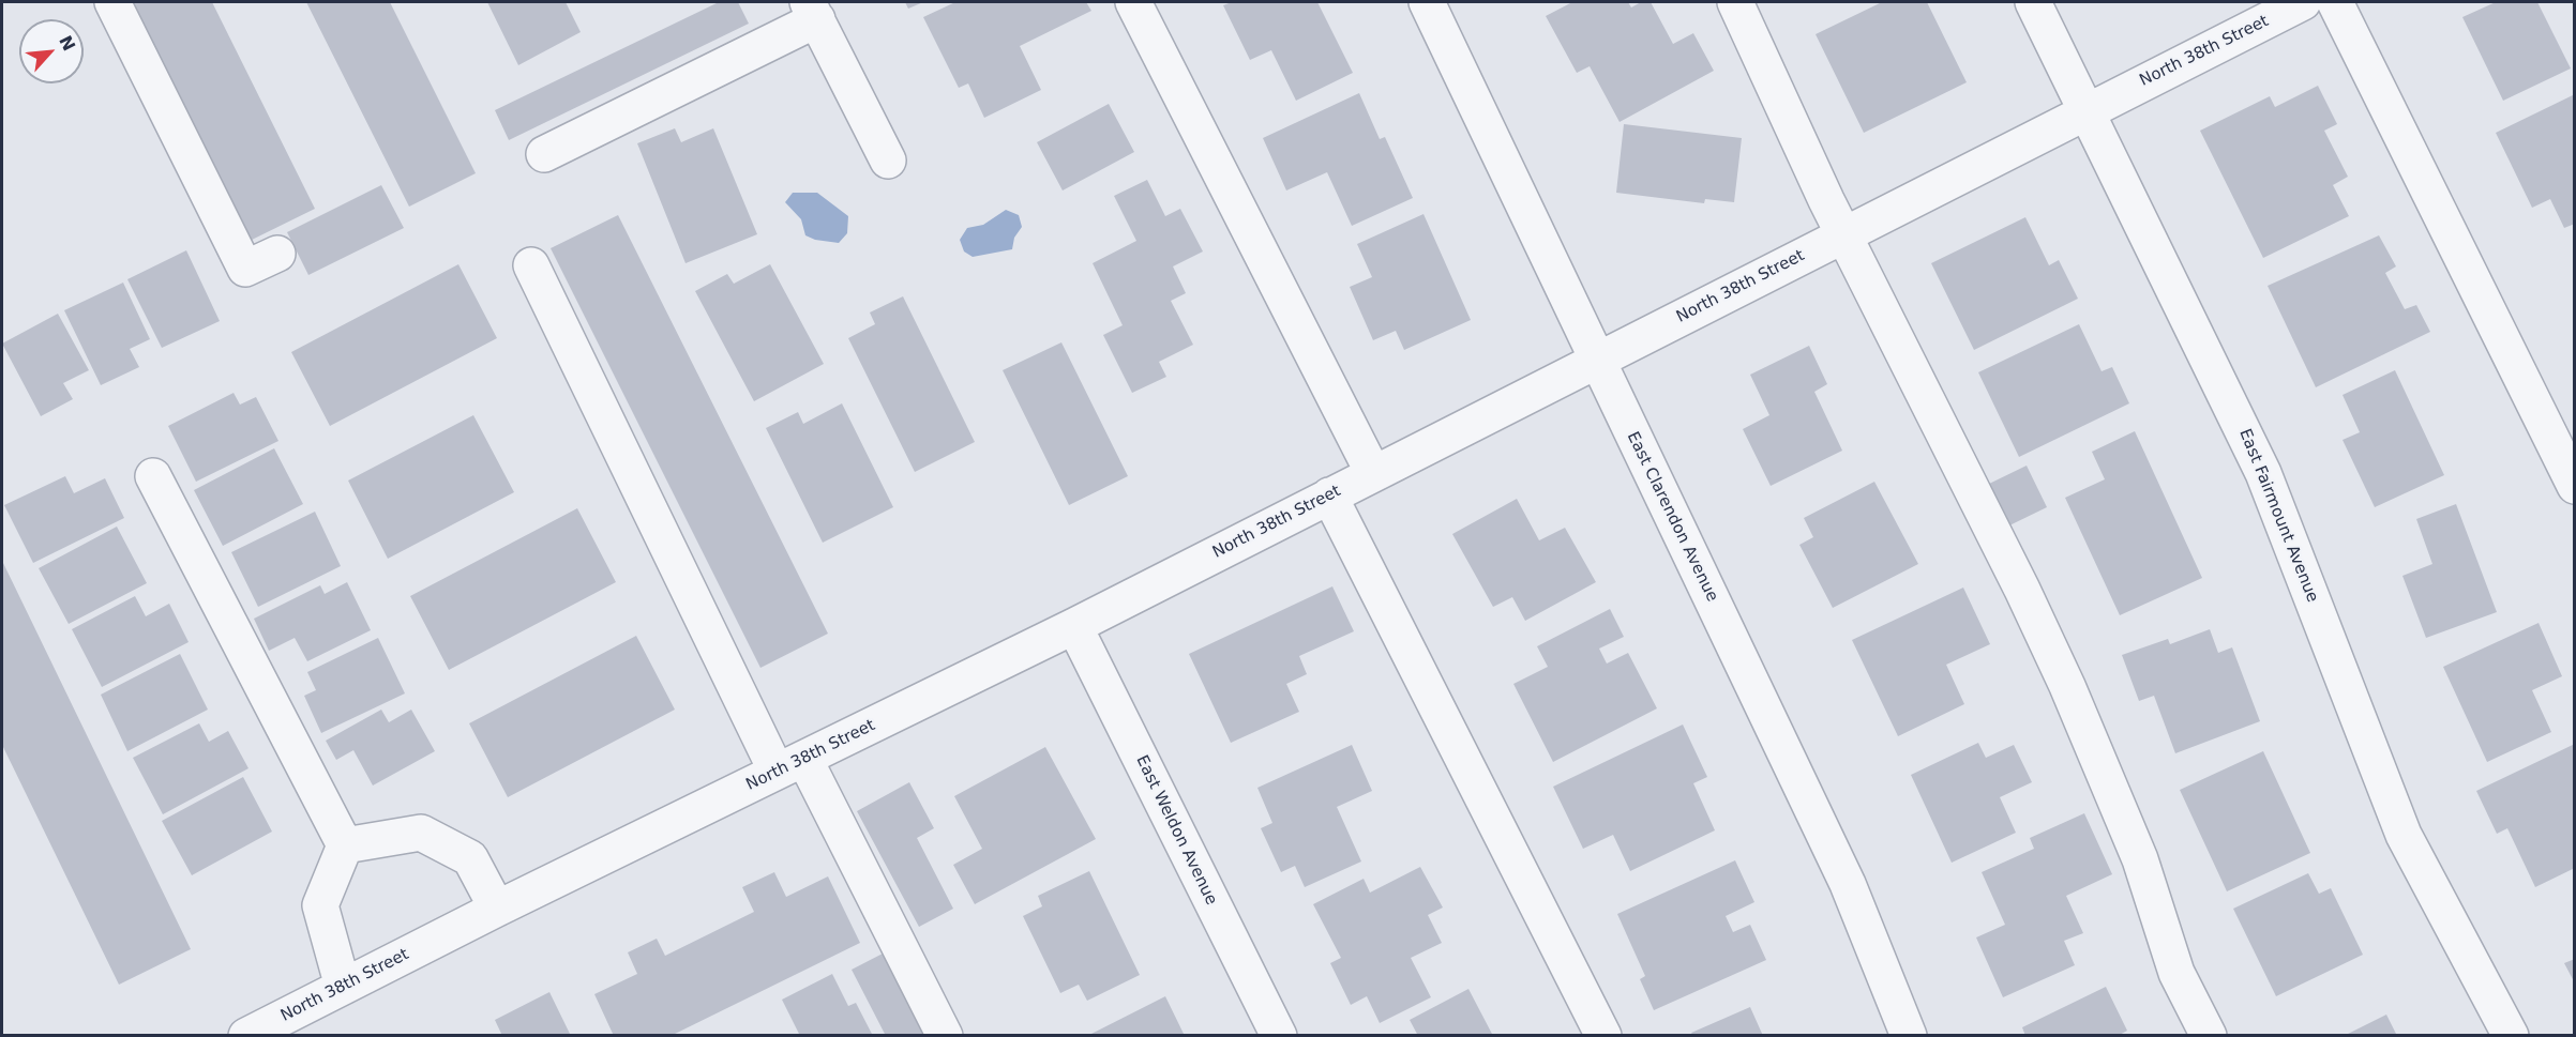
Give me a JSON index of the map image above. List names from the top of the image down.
{
  "streets": {
    "street": [
      "North 38th Street",
      "East Fairmount Avenue",
      "East Clarendon Avenue",
      "East Weldon Avenue"
    ]
  },
  "crossings": [
    ["North 38th Street", "East Fairmount Avenue"],
    ["North 38th Street", "East Clarendon Avenue"],
    ["North 38th Street", "East Weldon Avenue"]
  ],
  "north": "top right"
}
